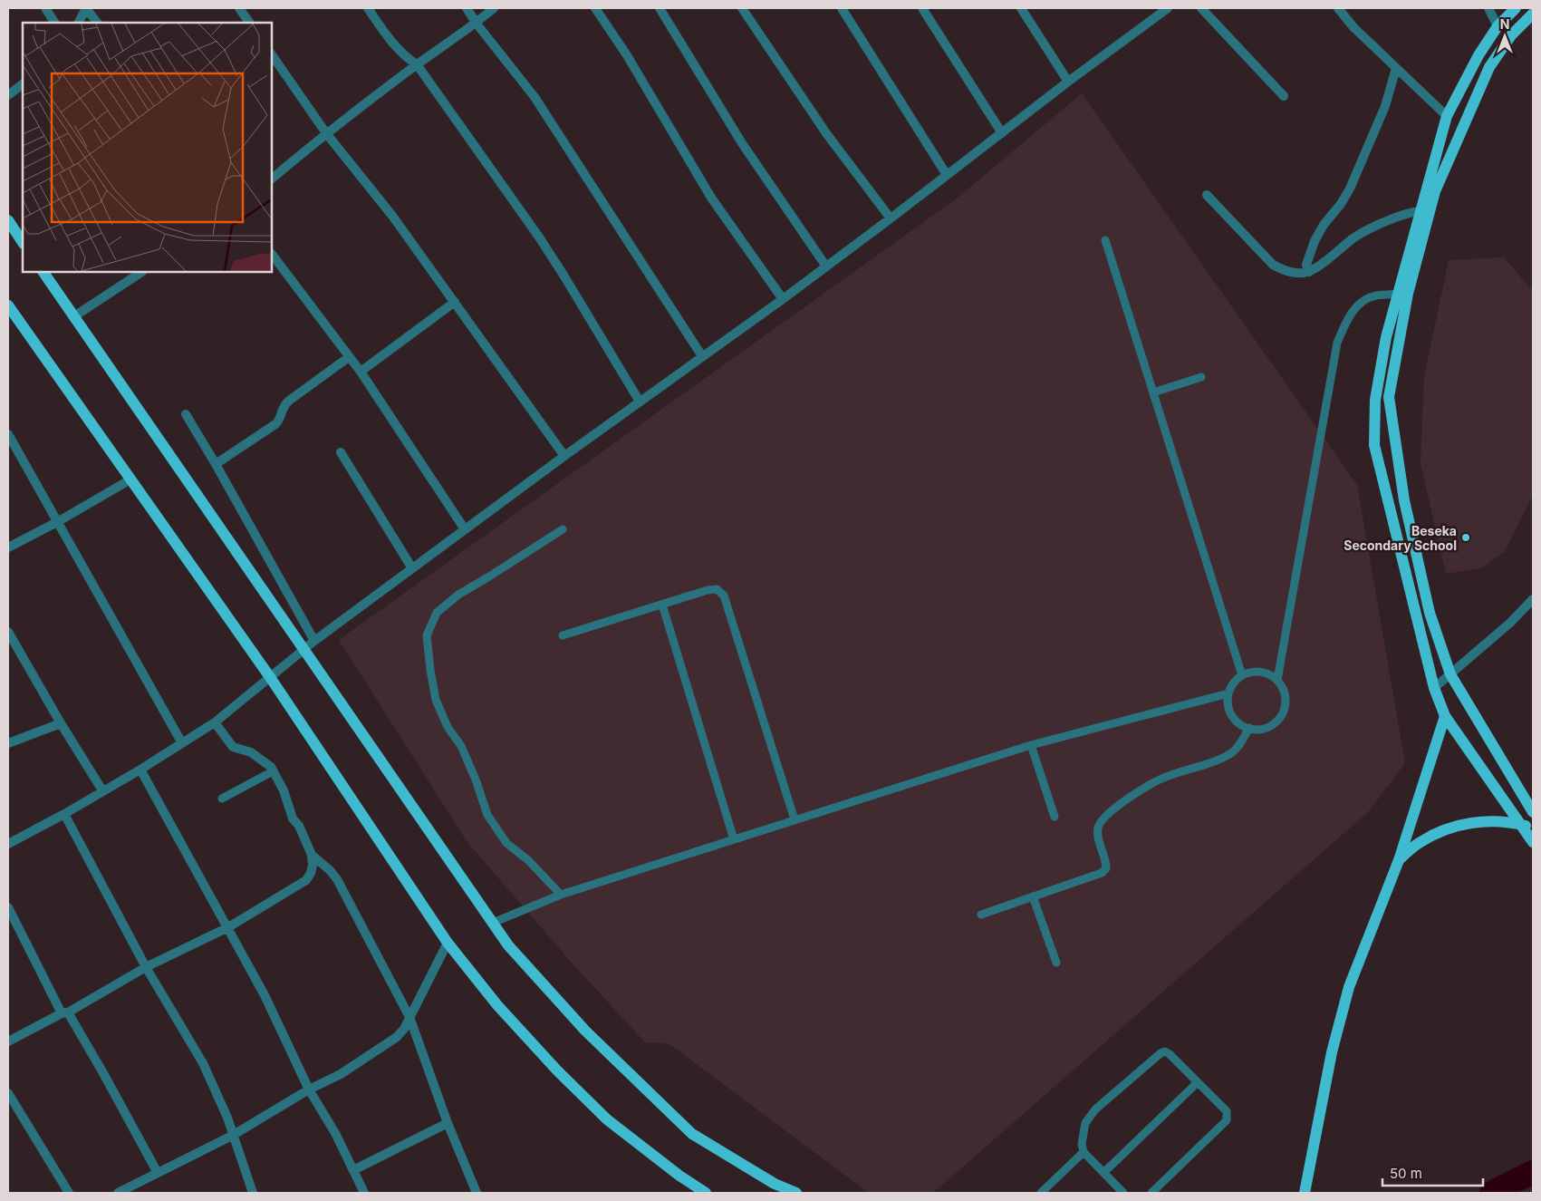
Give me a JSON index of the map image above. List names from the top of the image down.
{
  "places": ["Beseka Secondary School"],
  "scale_bar": "50 m",
  "north": "top"
}
